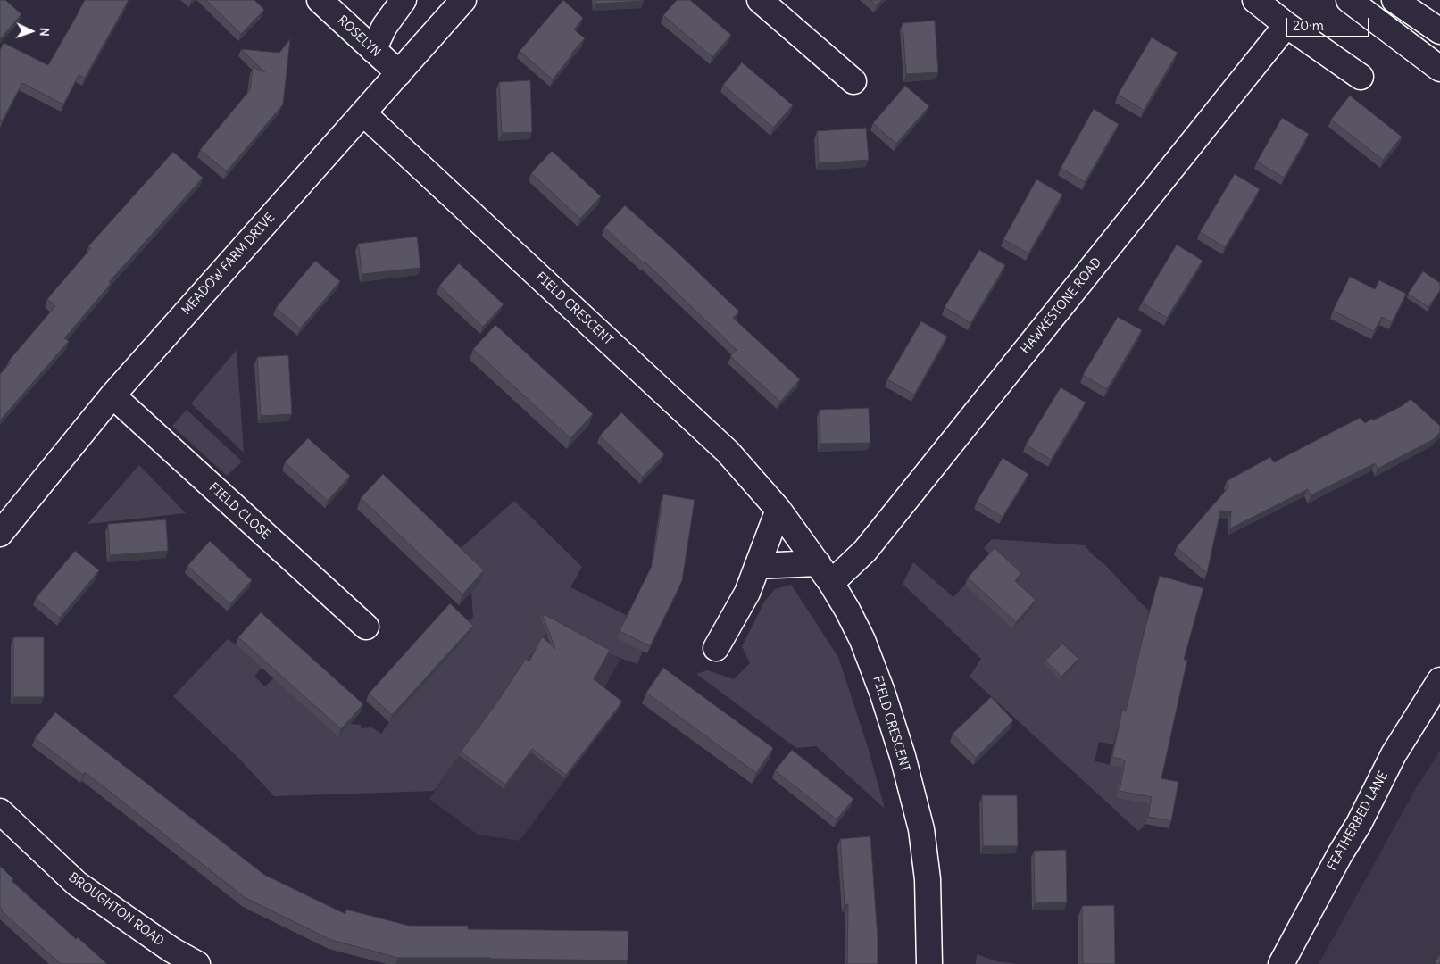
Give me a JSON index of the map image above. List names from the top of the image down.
{
  "streets": {
    "street": [
      "ROSELYN",
      "MEADOW FARM DRIVE",
      "HAWKESTONE ROAD",
      "FIELD CRESCENT",
      "FIELD CLOSE",
      "FEATHERBED LANE",
      "BROUGHTON ROAD"
    ]
  },
  "crossings": [
    ["ROSELYN", "MEADOW FARM DRIVE"],
    ["MEADOW FARM DRIVE", "FIELD CRESCENT"],
    ["MEADOW FARM DRIVE", "FIELD CLOSE"],
    ["HAWKESTONE ROAD", "FIELD CRESCENT"]
  ],
  "scale_bar": "20 m",
  "north": "right"
}
